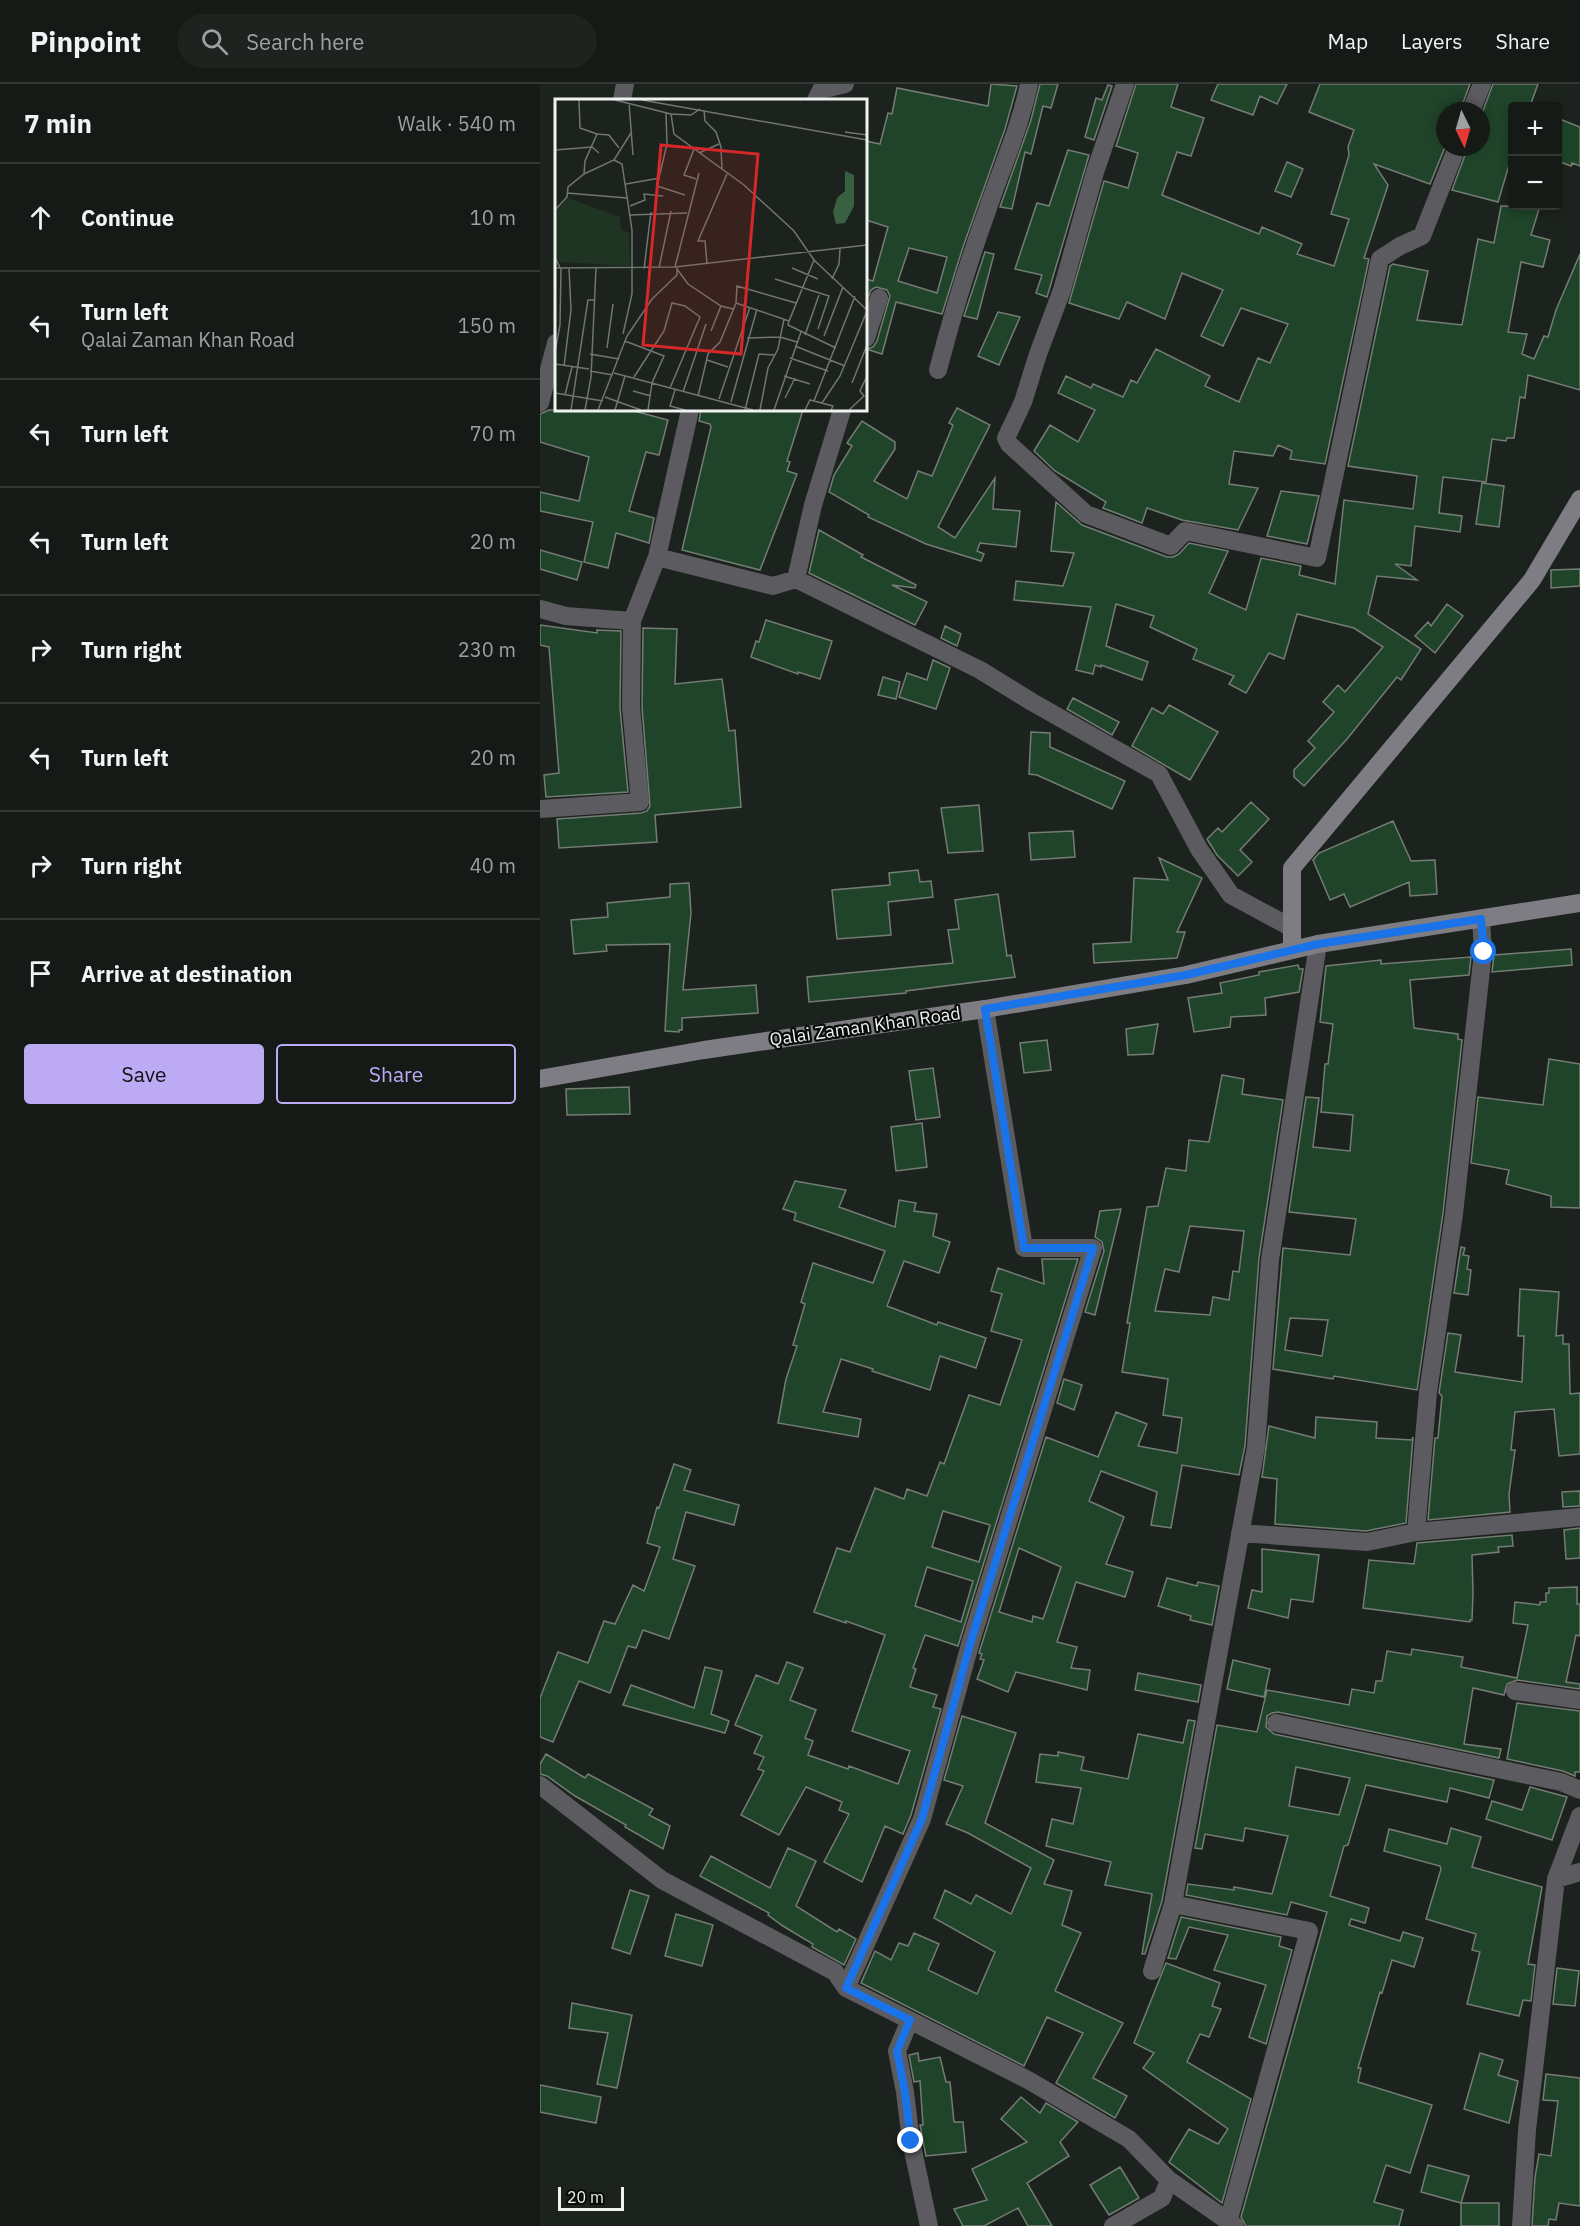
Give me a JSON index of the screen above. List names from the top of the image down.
{
  "streets": {
    "street": ["Qalai Zaman Khan Road"]
  },
  "scale_bar": "20 m",
  "north": "bottom",
  "page": {
    "header": "Pinpoint",
    "search": "Search here",
    "nav": ["Map", "Layers", "Share"],
    "heading": ["7 min", "Walk · 540 m"],
    "map_buttons": ["+", "−"],
    "list": [
      ["Continue", "10 m"],
      ["Turn left", "Qalai Zaman Khan Road", "150 m"],
      ["Turn left", "70 m"],
      ["Turn left", "20 m"],
      ["Turn right", "230 m"],
      ["Turn left", "20 m"],
      ["Turn right", "40 m"],
      "Arrive at destination"
    ],
    "buttons": ["Save", "Share"],
    "scale": "20 m"
  }
}
